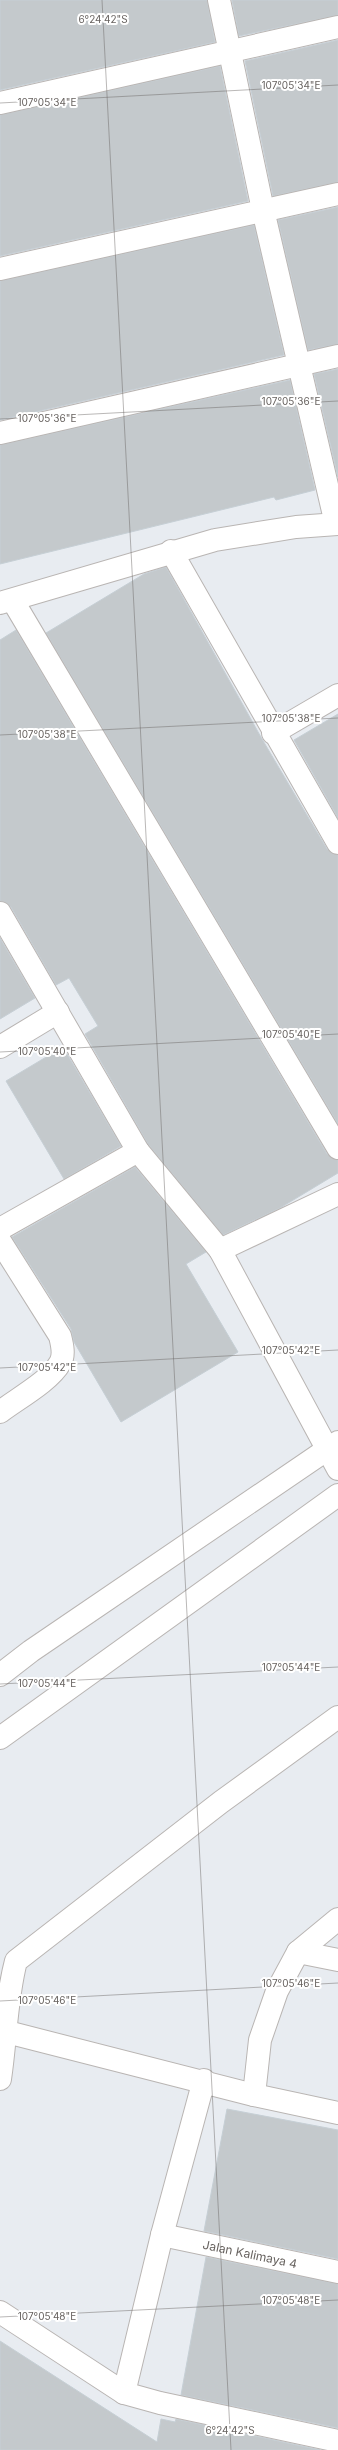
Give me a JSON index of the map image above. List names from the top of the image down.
{
  "streets": {
    "street": ["Jalan Kalimaya 4"]
  },
  "coordinates": [
    "6°24'42\"S",
    "107°05'34\"E",
    "107°05'36\"E",
    "107°05'38\"E",
    "107°05'40\"E",
    "107°05'42\"E",
    "107°05'44\"E",
    "107°05'46\"E",
    "107°05'48\"E"
  ]
}
